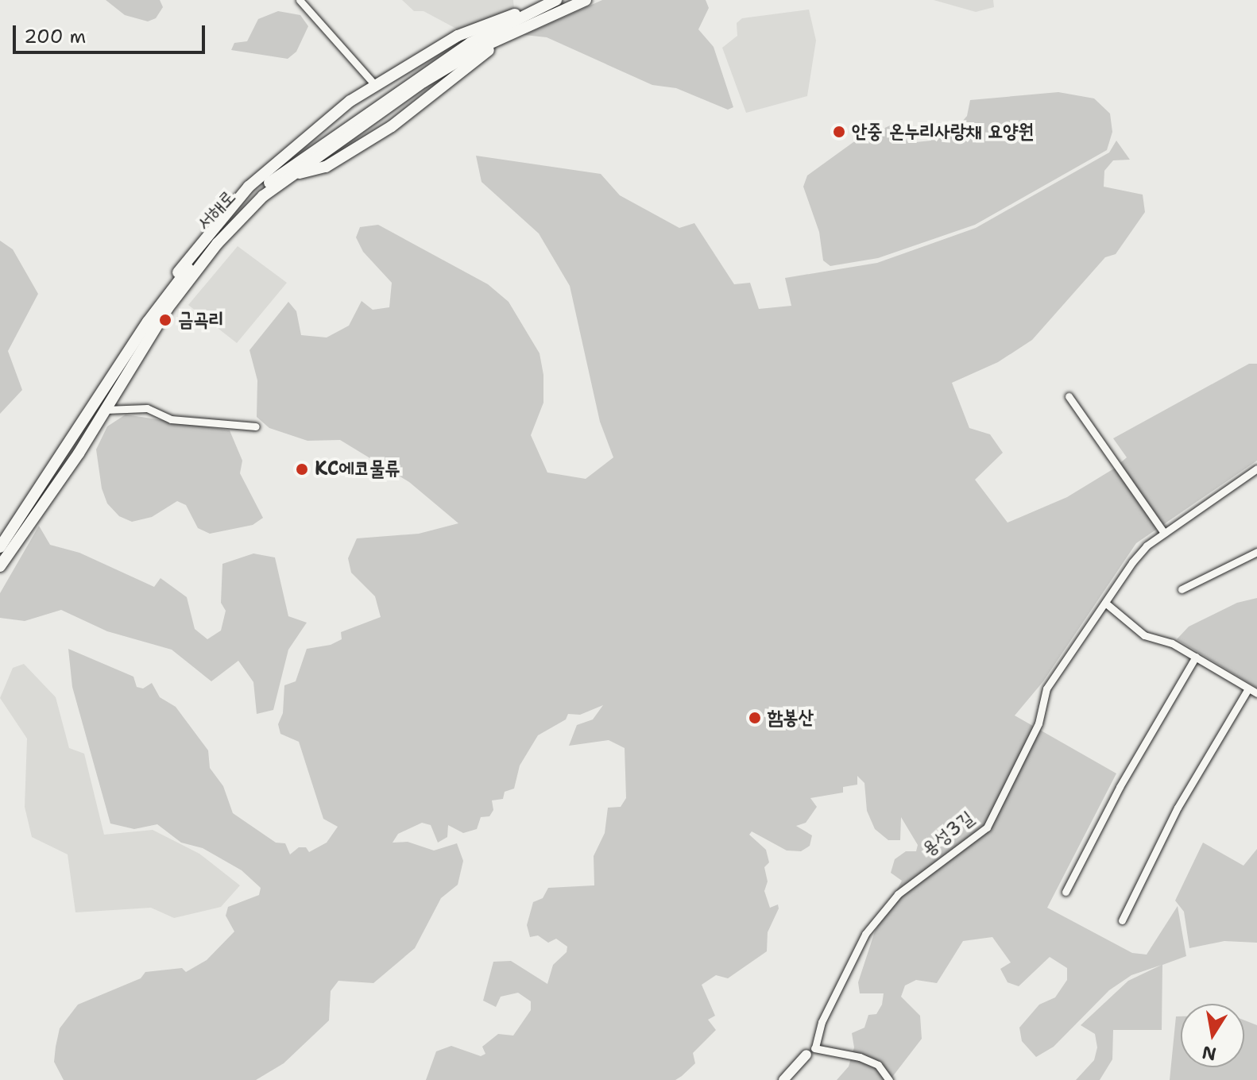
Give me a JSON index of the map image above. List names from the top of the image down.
{
  "streets": {
    "main road": ["서해로"],
    "street": ["용성3길"]
  },
  "places": [
    "안중 온누리사랑채 요양원",
    "금곡리",
    "KC에코물류",
    "함봉산"
  ],
  "scale_bar": "200 m",
  "north": "bottom"
}
